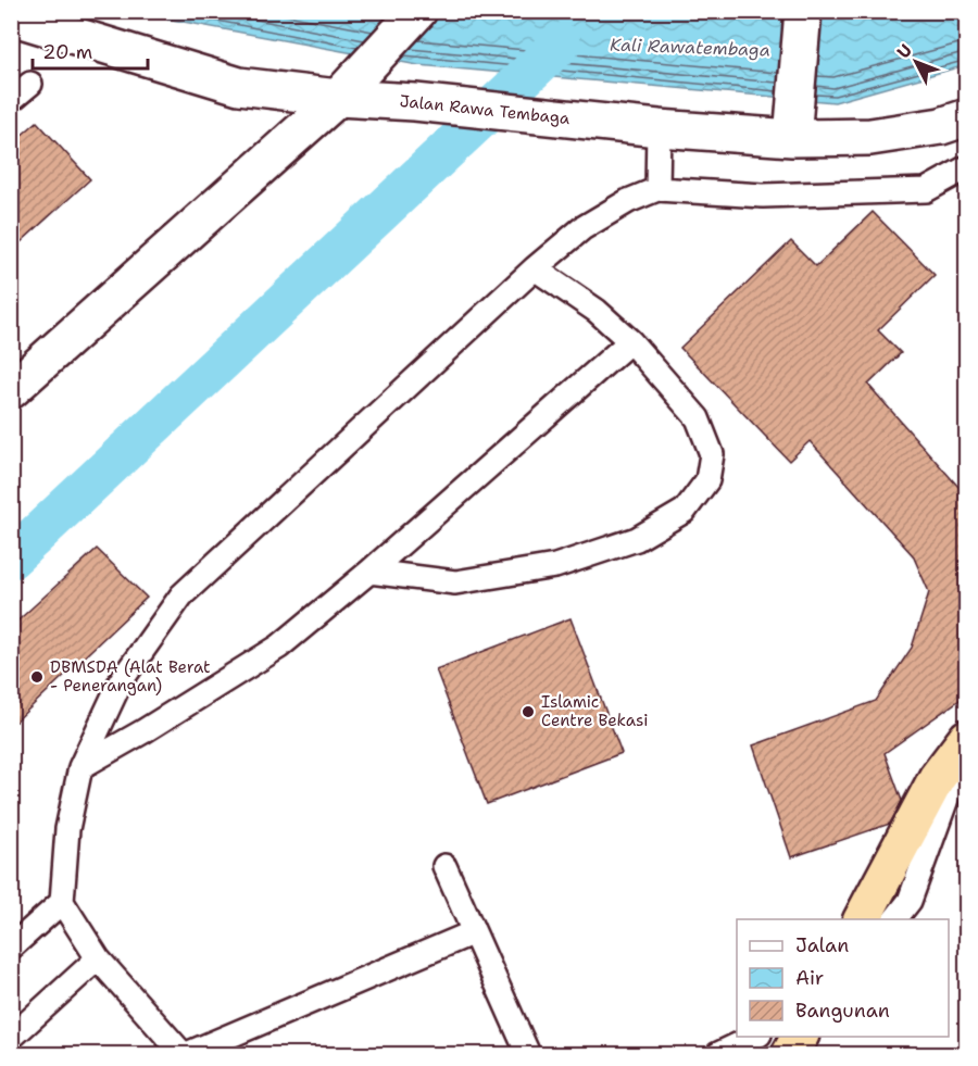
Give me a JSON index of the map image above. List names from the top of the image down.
{
  "streets": {
    "street": ["Jalan Rawa Tembaga"]
  },
  "water": ["Kali Rawatembaga"],
  "places": ["DBMSDA (Alat Berat - Penerangan)", "Islamic Centre Bekasi"],
  "legend": ["Jalan", "Air", "Bangunan"],
  "scale_bar": "20 m",
  "north": "top left"
}
